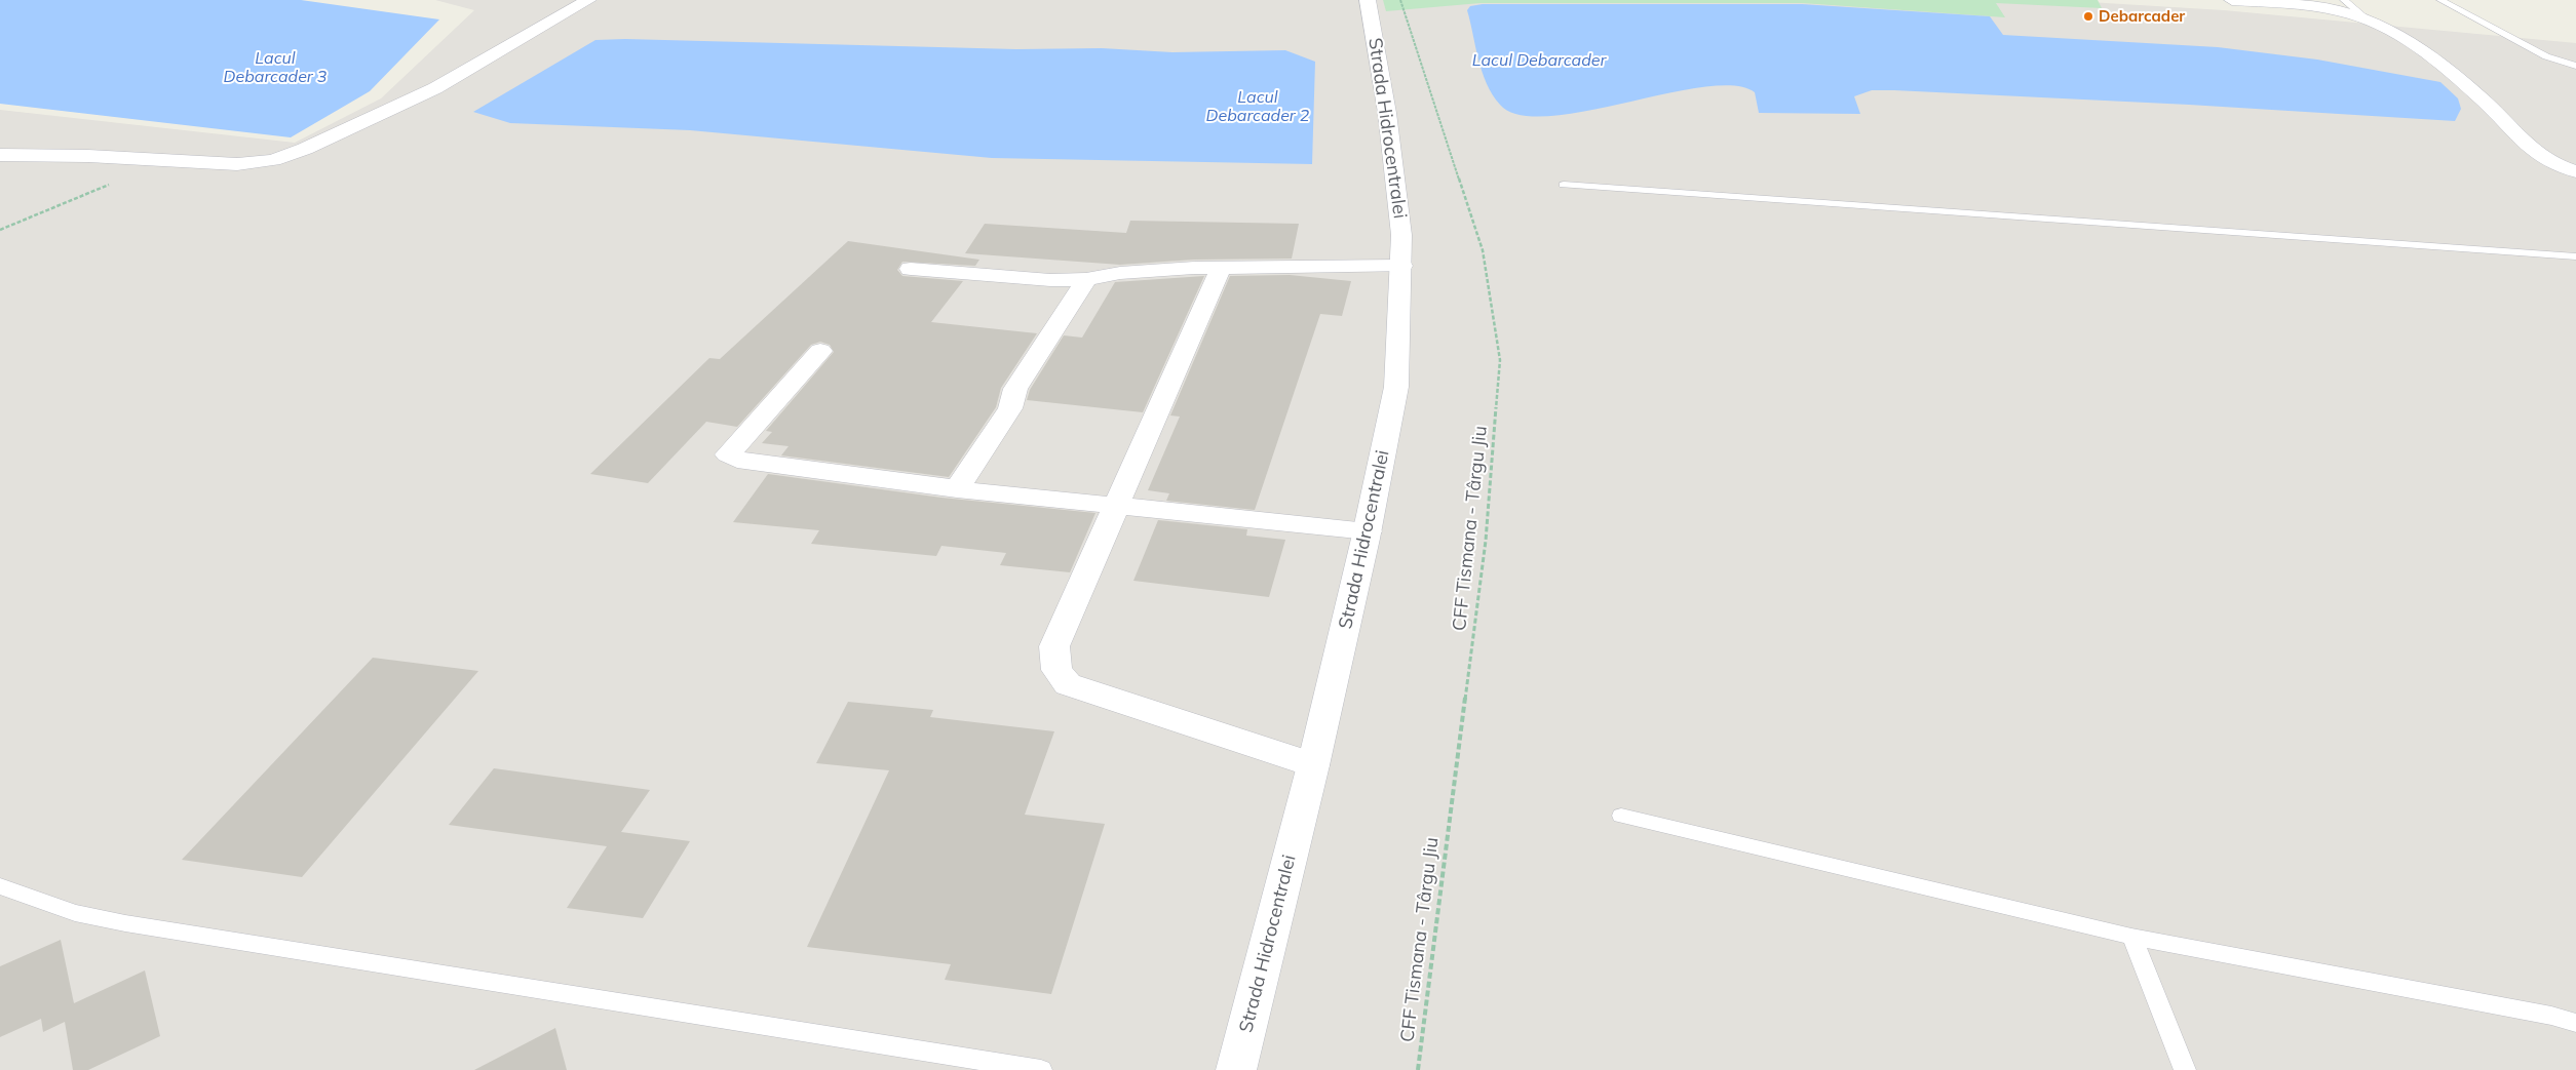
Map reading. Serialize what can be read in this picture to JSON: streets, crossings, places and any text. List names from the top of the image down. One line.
{"streets":{"street":["Strada Hidrocentralei"],"path":["CFF Tismana - Târgu Jiu"]},"water":["Lacul Debarcader 3","Lacul Debarcader","Lacul Debarcader 2"],"places":["Debarcader"]}
